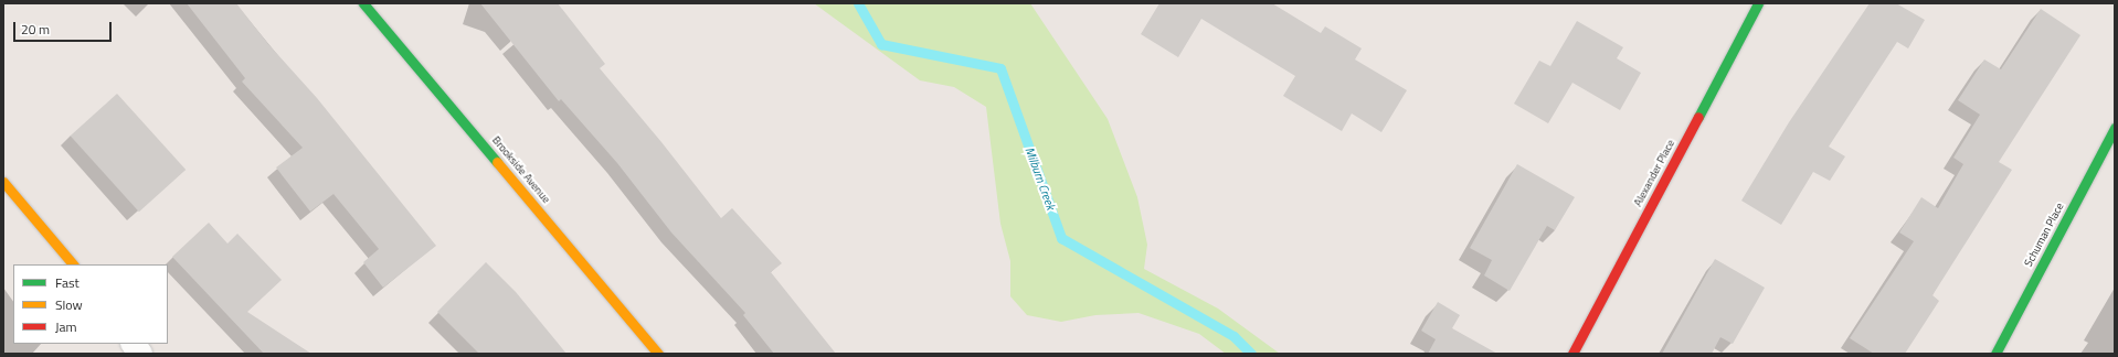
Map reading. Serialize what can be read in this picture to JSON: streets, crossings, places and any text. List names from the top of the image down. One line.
{"streets":{"street":["Brookside Avenue","Alexander Place","Schuman Place"]},"water":["Milburn Creek"],"legend":["Fast","Slow","Jam"],"scale_bar":"20 m"}
